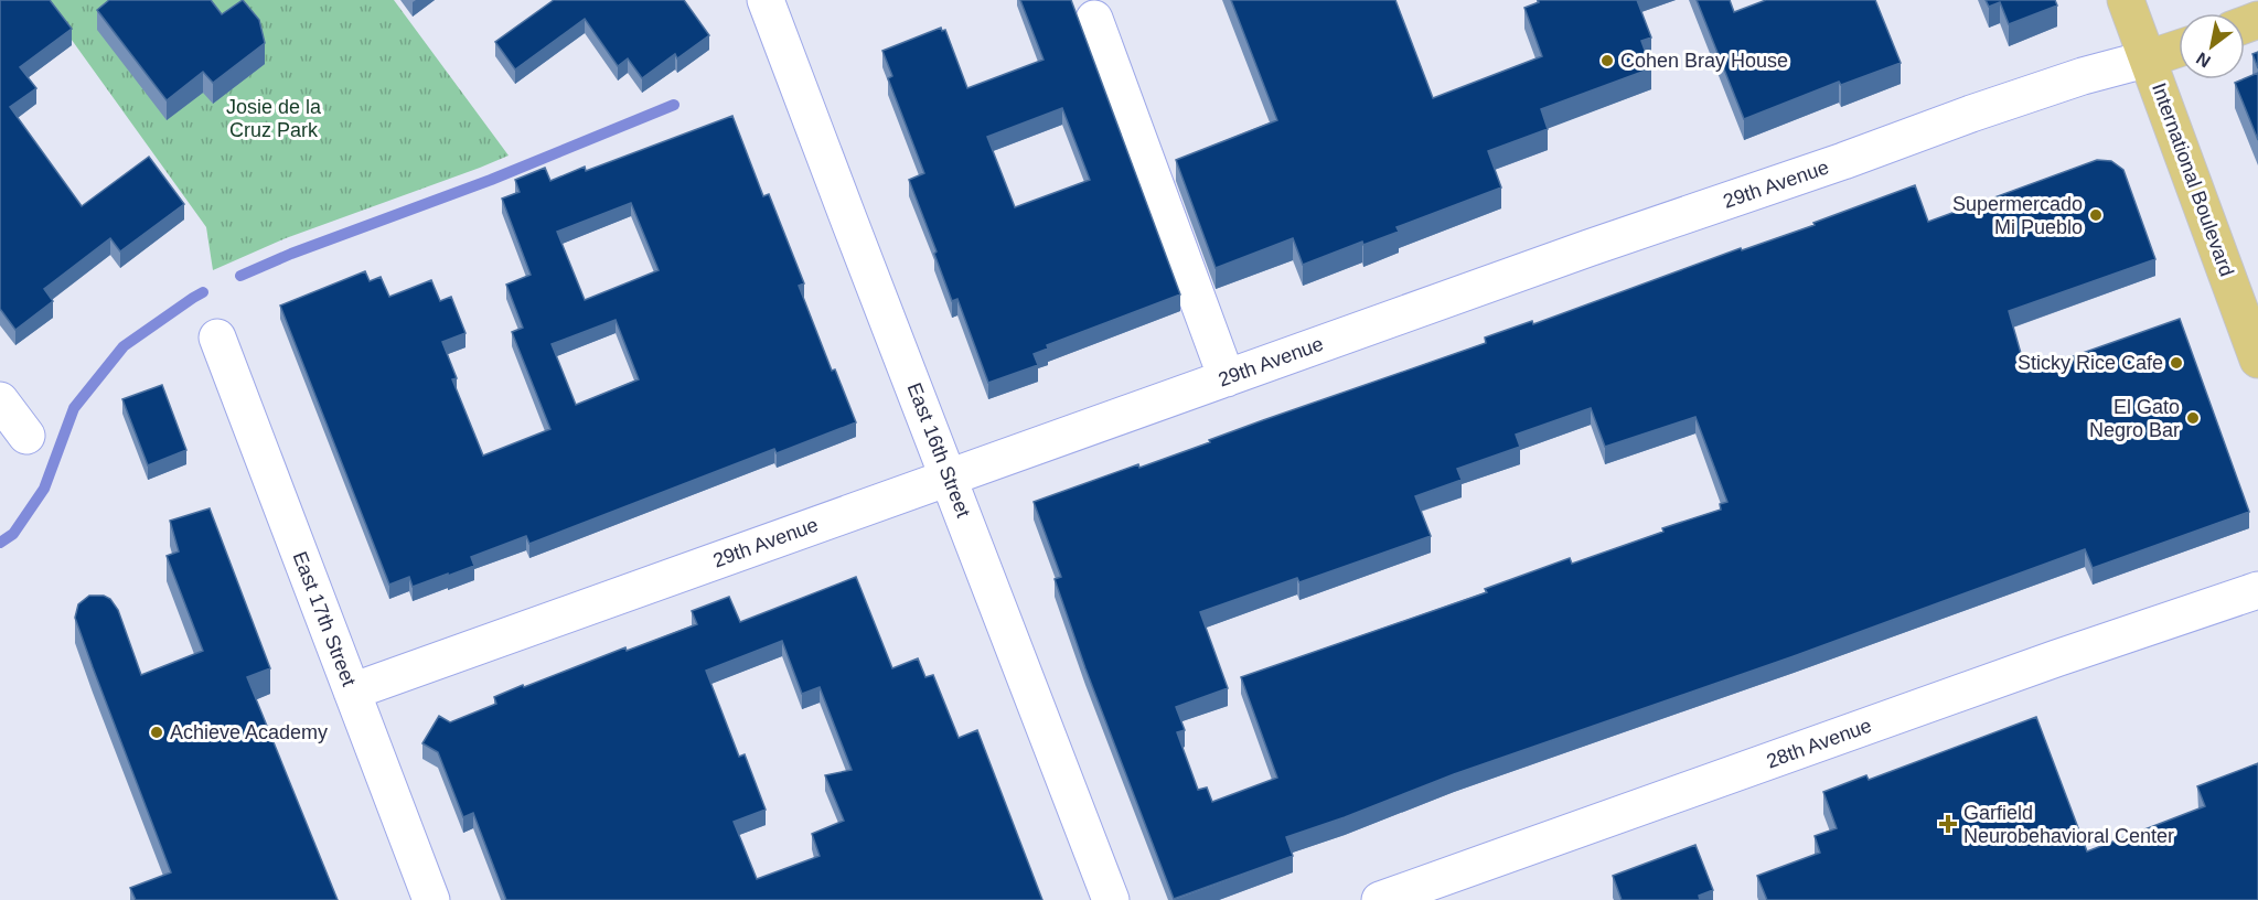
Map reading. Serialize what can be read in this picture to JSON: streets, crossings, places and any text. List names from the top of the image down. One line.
{"streets":{"main road":["International Boulevard","29th Avenue"],"street":["East 16th Street","East 17th Street","28th Avenue"]},"crossings":[["International Boulevard","29th Avenue"],["29th Avenue","East 16th Street"],["29th Avenue","East 17th Street"]],"parks":["Josie de la Cruz Park"],"places":{"other":["Cohen Bray House","Supermercado Mi Pueblo","Sticky Rice Cafe","El Gato Negro Bar","Achieve Academy"],"health":["Garfield Neurobehavioral Center"]},"north":"bottom left"}
